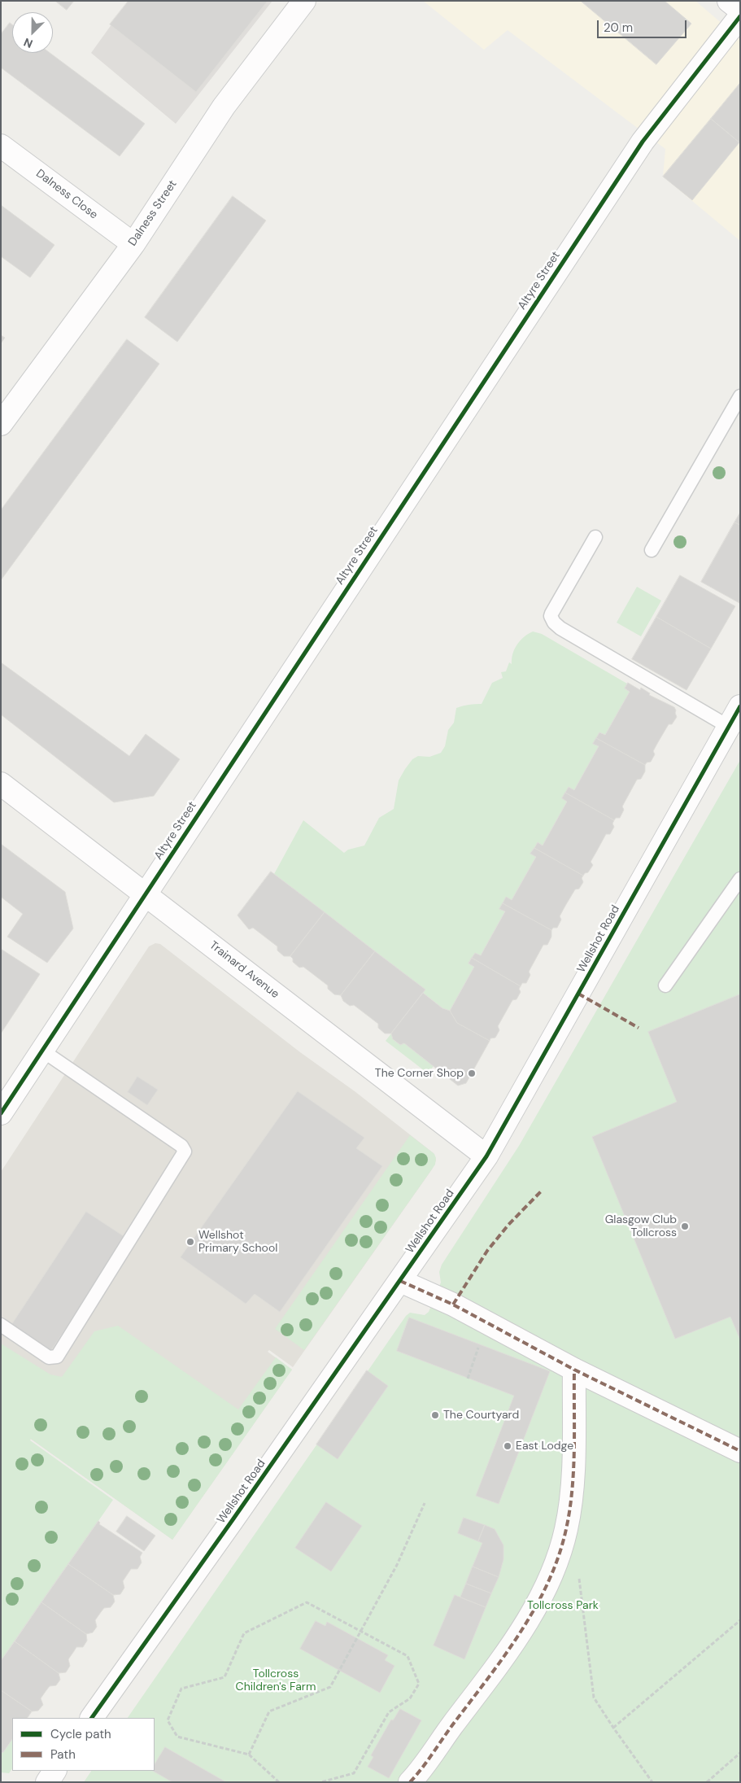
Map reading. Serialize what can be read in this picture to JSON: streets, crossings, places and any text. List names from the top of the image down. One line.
{"streets":{"street":["Dalness Close","Dalness Street","Altyre Street","Wellshot Road","Trainard Avenue"]},"crossings":[["Dalness Close","Dalness Street"],["Altyre Street","Trainard Avenue"],["Wellshot Road","Trainard Avenue"]],"parks":["Tollcross Park","Tollcross Children's Farm"],"places":["The Corner Shop","Glasgow Club Tollcross","Wellshot Primary School","The Courtyard","East Lodge"],"legend":["Cycle path","Path"],"scale_bar":"20 m","north":"bottom left"}
